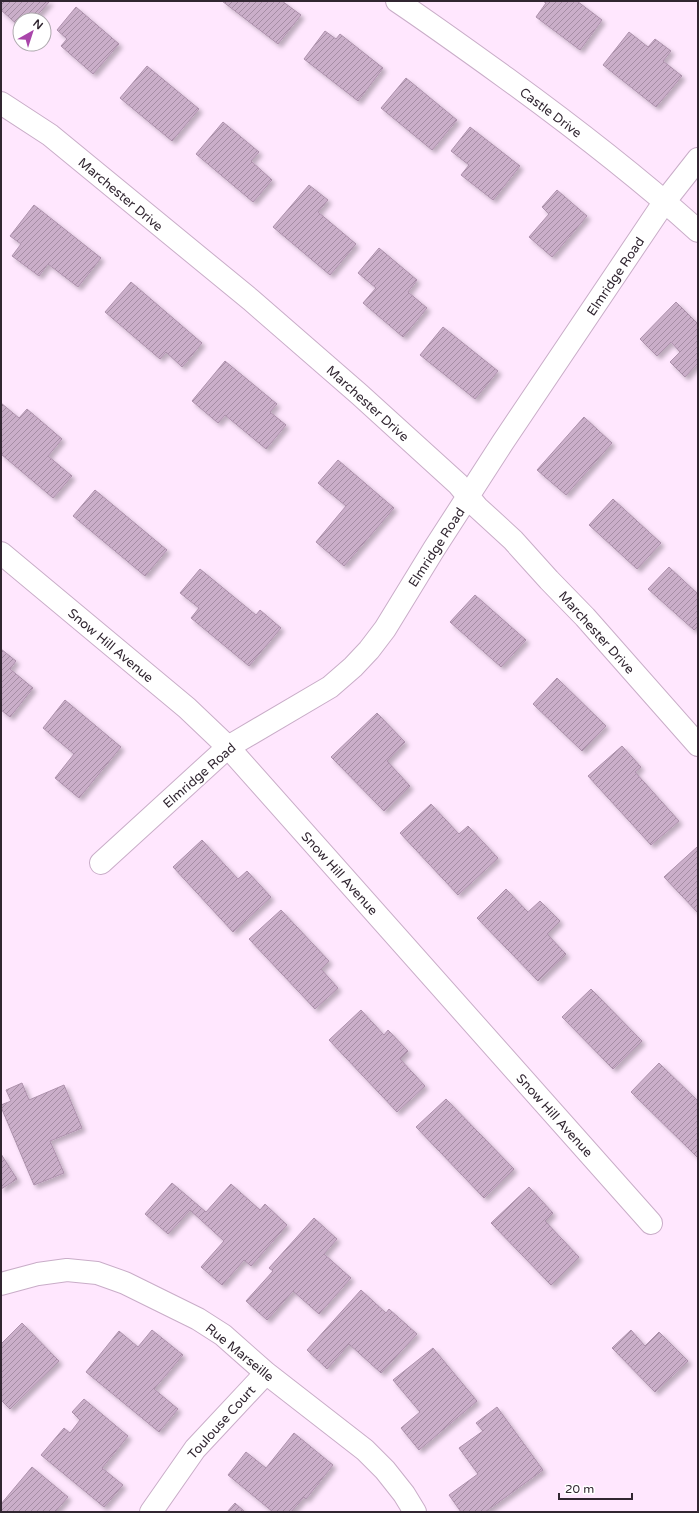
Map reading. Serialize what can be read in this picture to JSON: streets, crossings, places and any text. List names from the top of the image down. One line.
{"streets":{"street":["Castle Drive","Marchester Drive","Elmridge Road","Snow Hill Avenue","Rue Marseille","Toulouse Court"]},"crossings":[["Castle Drive","Elmridge Road"],["Marchester Drive","Elmridge Road"],["Elmridge Road","Snow Hill Avenue"],["Rue Marseille","Toulouse Court"]],"scale_bar":"20 m","north":"top right"}
